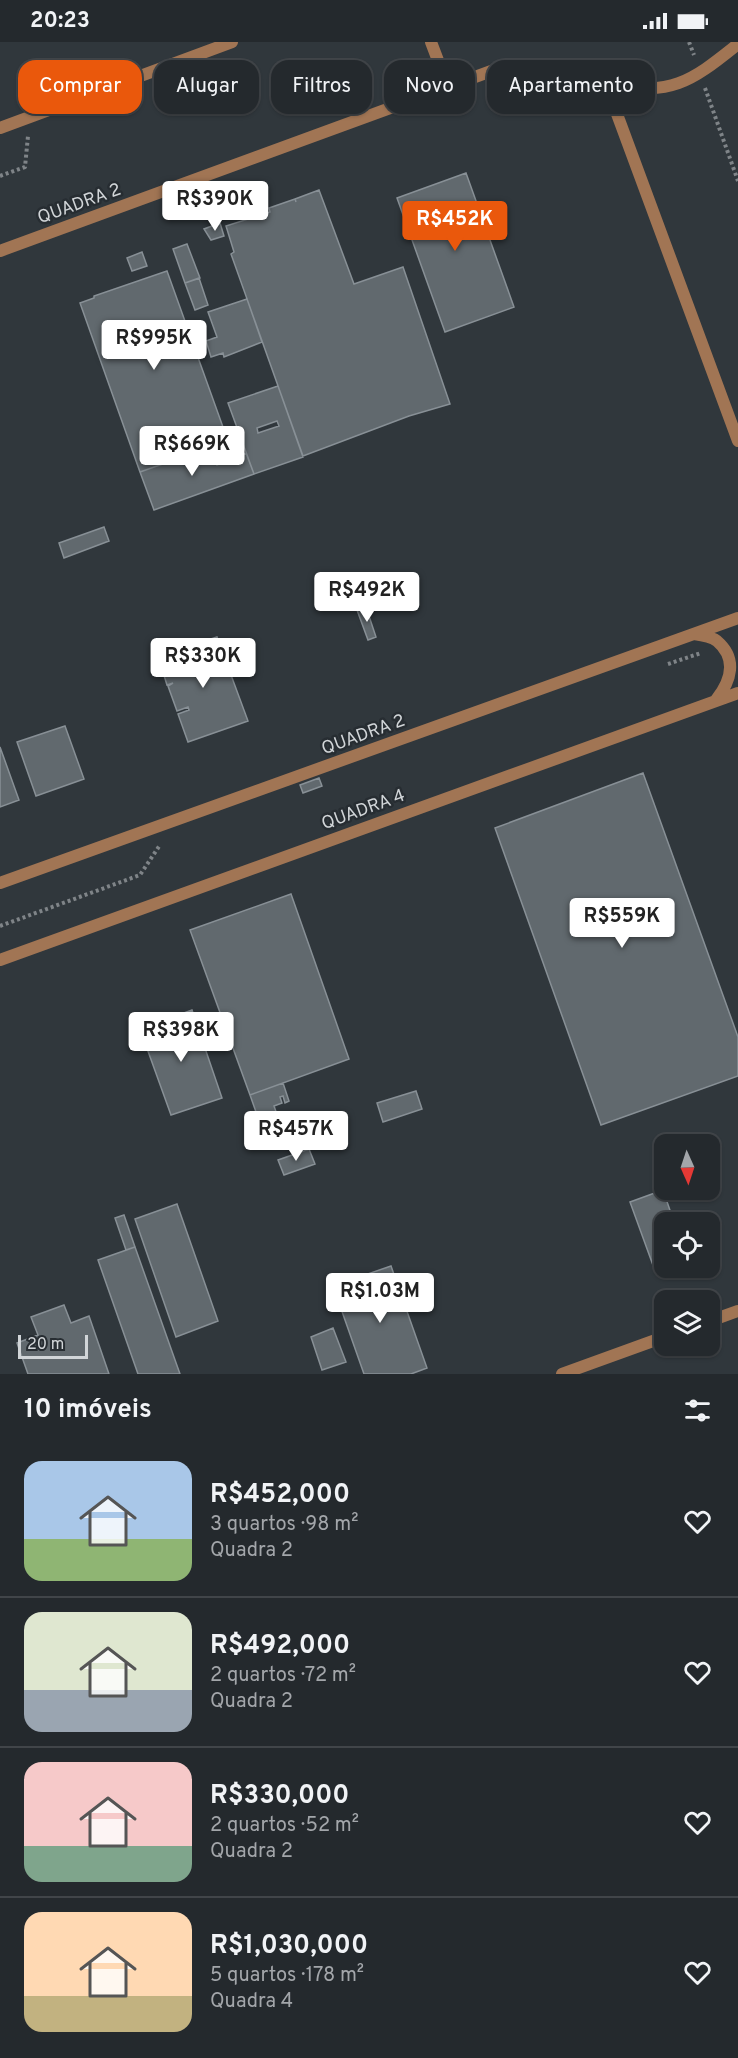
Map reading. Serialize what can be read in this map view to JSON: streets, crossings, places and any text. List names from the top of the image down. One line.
{"streets":{"street":["QUADRA 2","QUADRA 4"]},"scale_bar":"20 m","north":"bottom","page":{"status":"20:23","chip":["Comprar","Alugar","Filtros","Novo","Apartamento"],"price":["R$390K","R$452K","R$995K","R$669K","R$492K","R$330K","R$559K","R$398K","R$457K","R$1.03M"],"scale":"20 m","heading":"10 imóveis","list":[{"name":"R$452,000","note":"3 quartos · 98 m² · Quadra 2"},{"name":"R$492,000","note":"2 quartos · 72 m² · Quadra 2"},{"name":"R$330,000","note":"2 quartos · 52 m² · Quadra 2"},{"name":"R$1,030,000","note":"5 quartos · 178 m² · Quadra 4"}]}}
